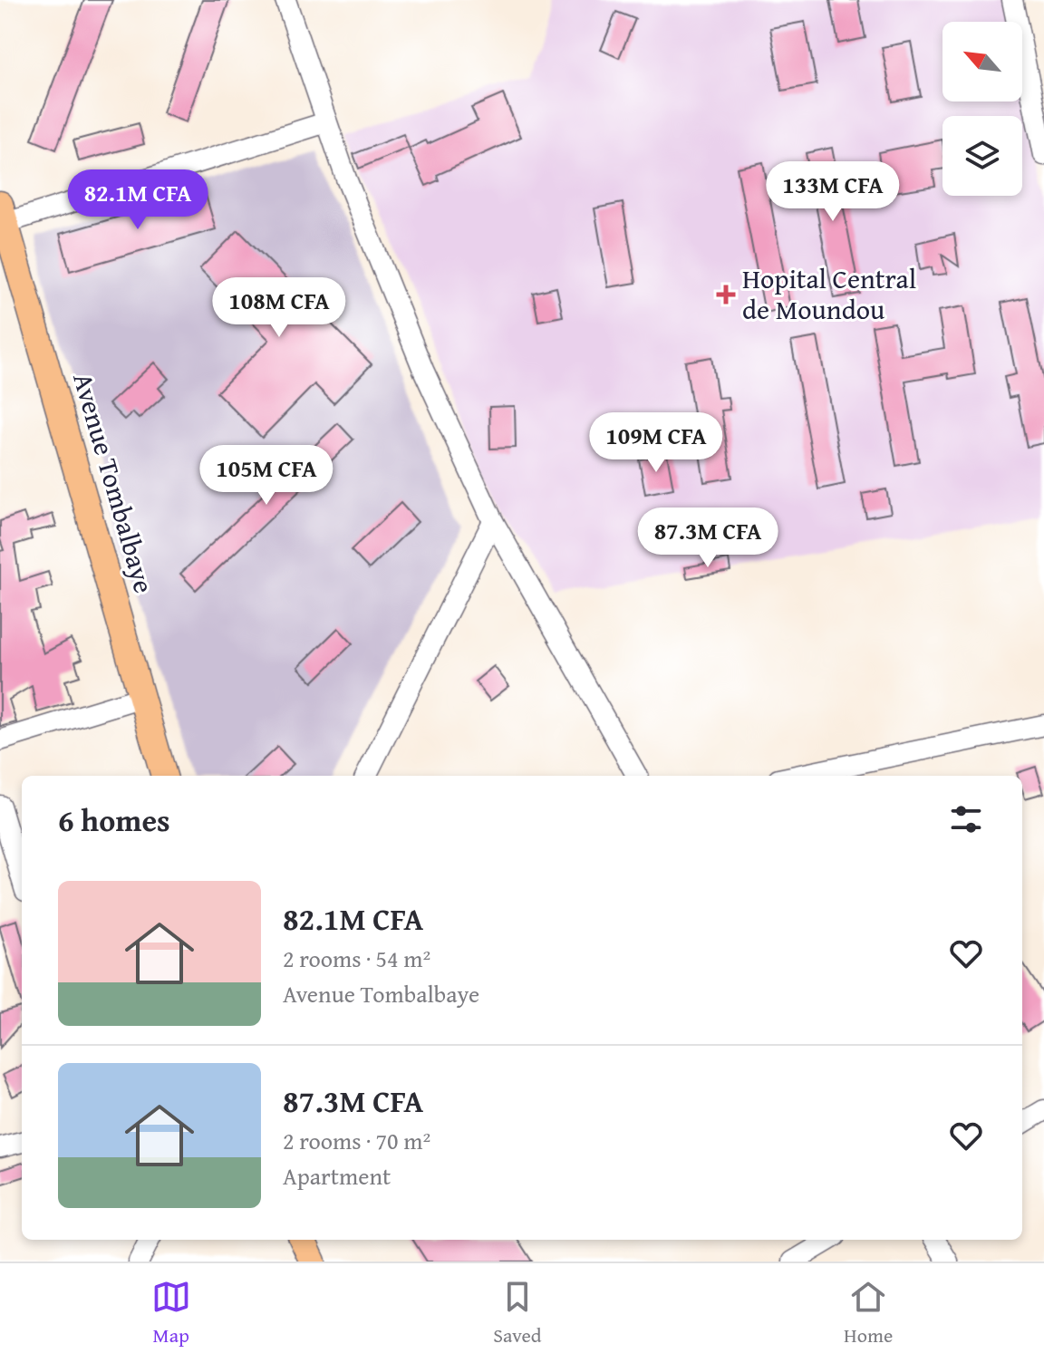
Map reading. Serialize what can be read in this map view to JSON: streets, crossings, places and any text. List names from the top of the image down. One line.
{"streets":{"main road":["Avenue Tombalbaye"]},"places":{"health":["Hopital Central de Moundou"]},"north":"top left","page":{"price":["133M CFA","82.1M CFA","108M CFA","109M CFA","105M CFA","87.3M CFA"],"heading":"6 homes","list":[{"name":"82.1M CFA","note":"2 rooms · 54 m² · Avenue Tombalbaye"},{"name":"87.3M CFA","note":"2 rooms · 70 m² · Apartment"}],"tabs":["Map","Saved","Home"]}}
